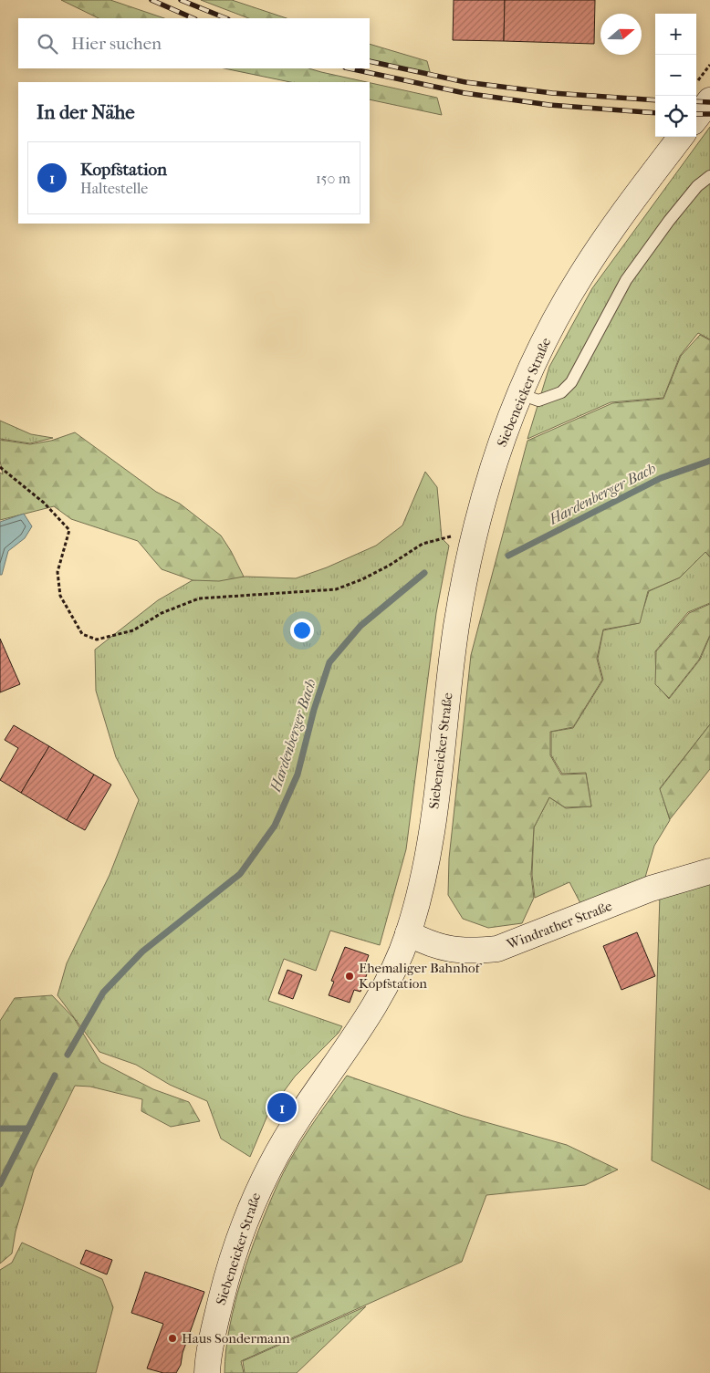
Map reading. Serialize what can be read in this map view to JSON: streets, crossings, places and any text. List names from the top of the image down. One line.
{"streets":{"main road":["Siebeneicker Straße","Windrather Straße"]},"crossings":[["Siebeneicker Straße","Windrather Straße"]],"water":["Hardenberger Bach"],"places":["Ehemaliger Bahnhof Kopfstation","Haus Sondermann"],"north":"right","page":{"map_buttons":["+","−"],"search":"Hier suchen","heading":"In der Nähe","list":[{"mark":"1","name":"Kopfstation","note":"Haltestelle","value":"150 m"}],"pins":"1"}}
